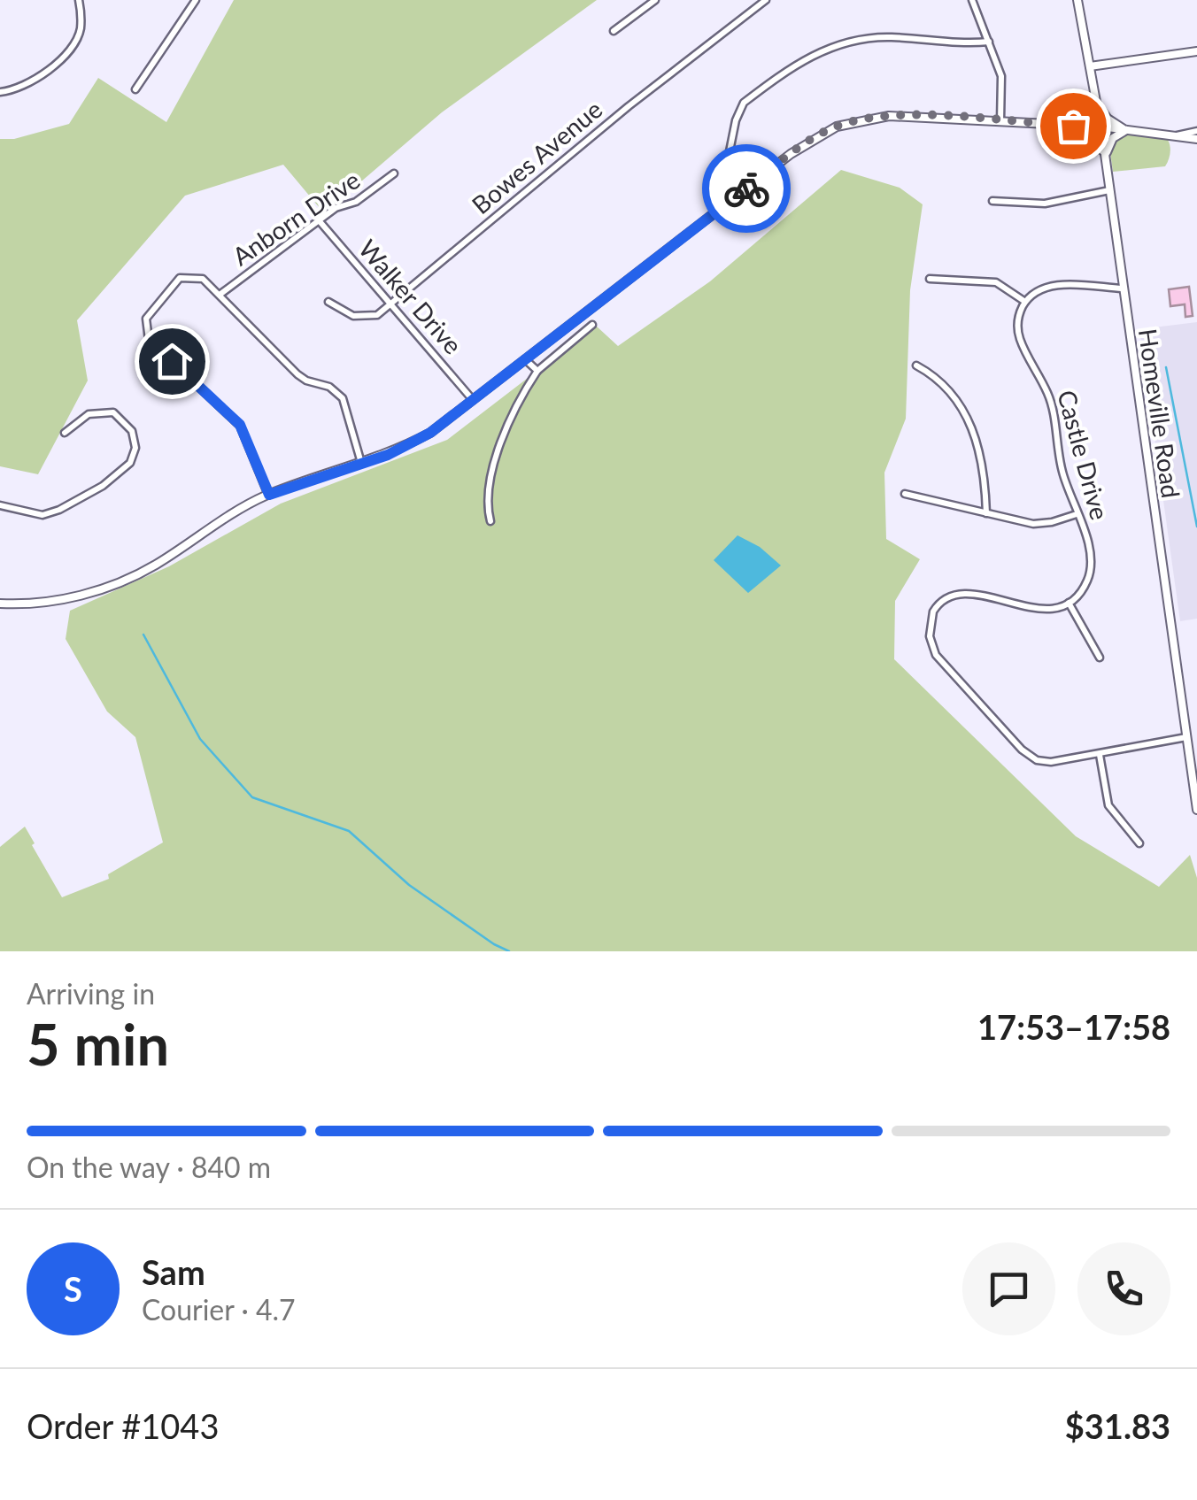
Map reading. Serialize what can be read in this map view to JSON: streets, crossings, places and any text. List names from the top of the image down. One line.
{"streets":{"street":["Bowes Avenue","Anborn Drive","Walker Drive","Homeville Road","Castle Drive"]},"crossings":[["Bowes Avenue","Walker Drive"],["Anborn Drive","Walker Drive"]],"page":{"heading":["5 min","Arriving in","17:53–17:58"],"panel":["Sam","Courier · 4.7","Order #1043","$31.83"],"bar":"On the way · 840 m","round":"S"}}
